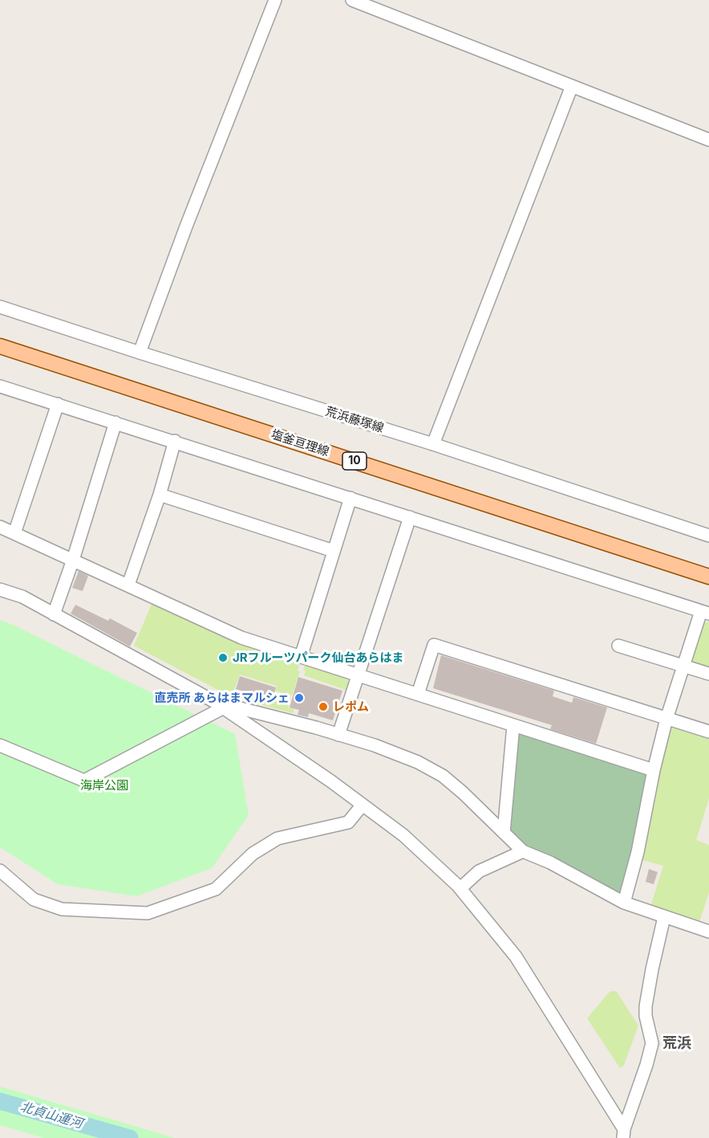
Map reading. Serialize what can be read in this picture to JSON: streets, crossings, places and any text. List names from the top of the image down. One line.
{"streets":{"main road":["塩釜亘理線","10"],"street":["荒浜藤塚線"]},"districts":["荒浜"],"water":["北貞山運河"],"parks":["海岸公園"],"places":["JRフルーツパーク仙台あらはま","直売所 あらはまマルシェ","レポム"]}
